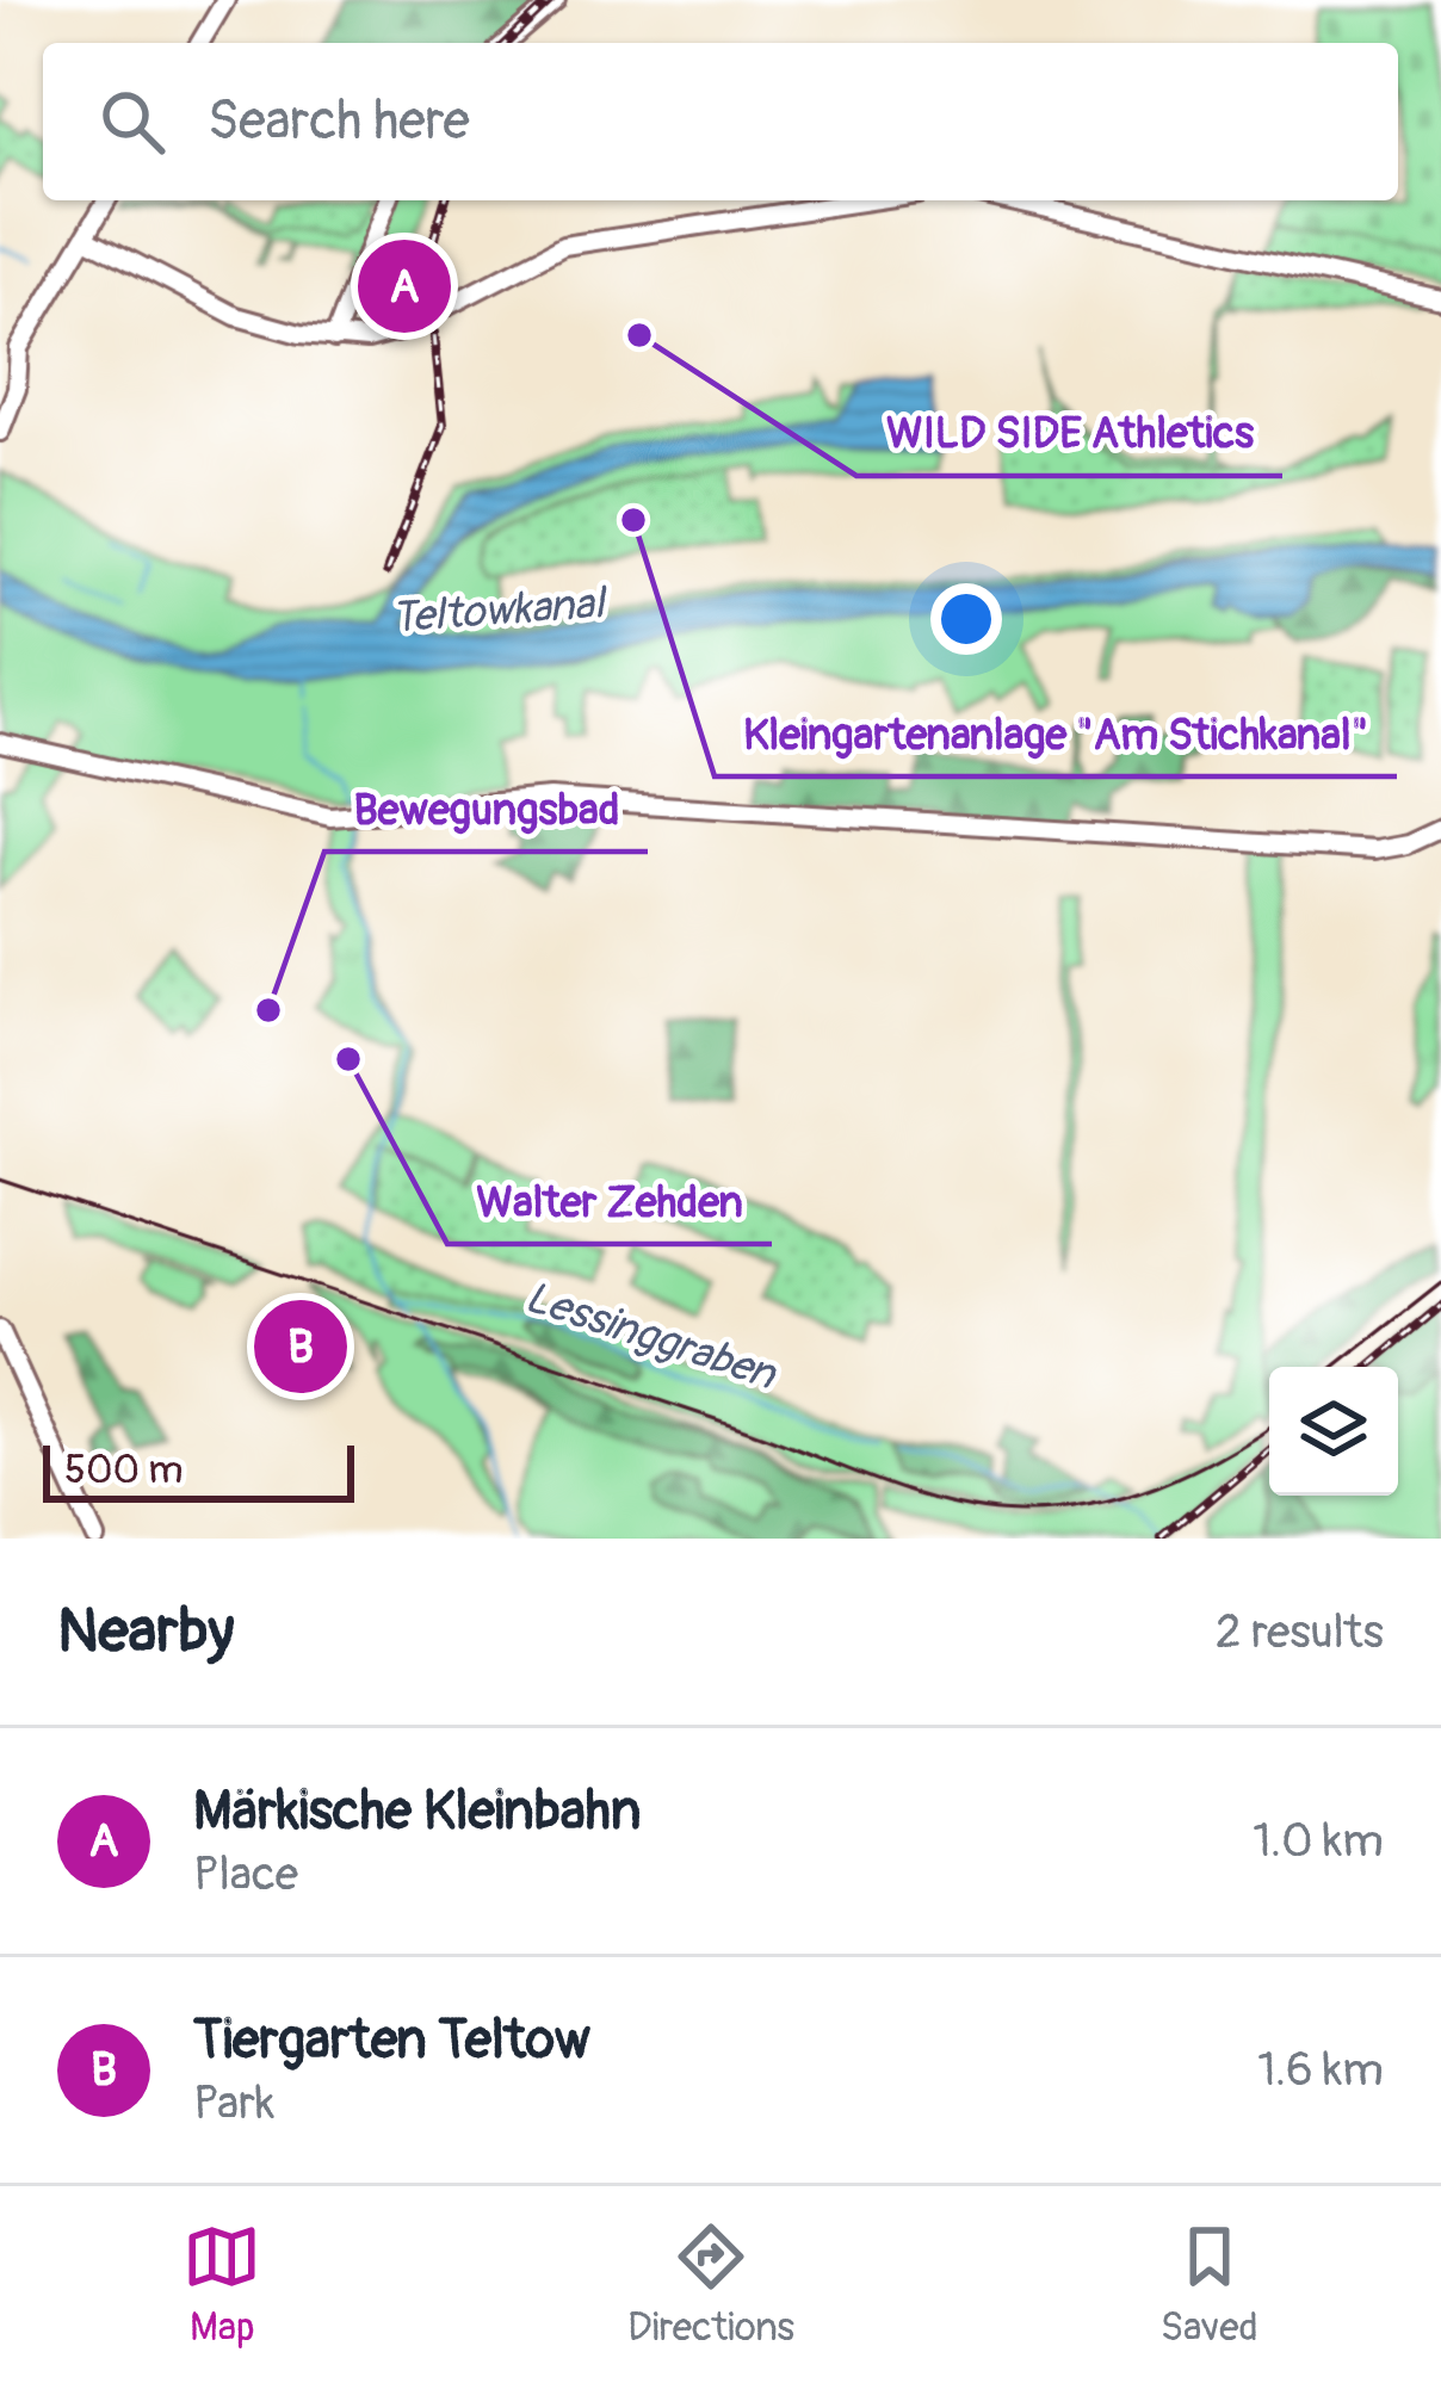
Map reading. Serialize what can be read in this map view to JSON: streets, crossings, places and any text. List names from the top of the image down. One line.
{"water":["Teltowkanal","Lessinggraben"],"places":["WILD SIDE Athletics","Kleingartenanlage \"Am Stichkanal\"","Bewegungsbad","Walter Zehden"],"scale_bar":"500 m","page":{"search":"Search here","pins":["A","B"],"scale":"500 m","heading":["Nearby","2 results"],"list":[{"mark":"A","name":"Märkische Kleinbahn","note":"Place","value":"1.0 km"},{"mark":"B","name":"Tiergarten Teltow","note":"Park","value":"1.6 km"}],"nav":["Map","Directions","Saved"]}}
